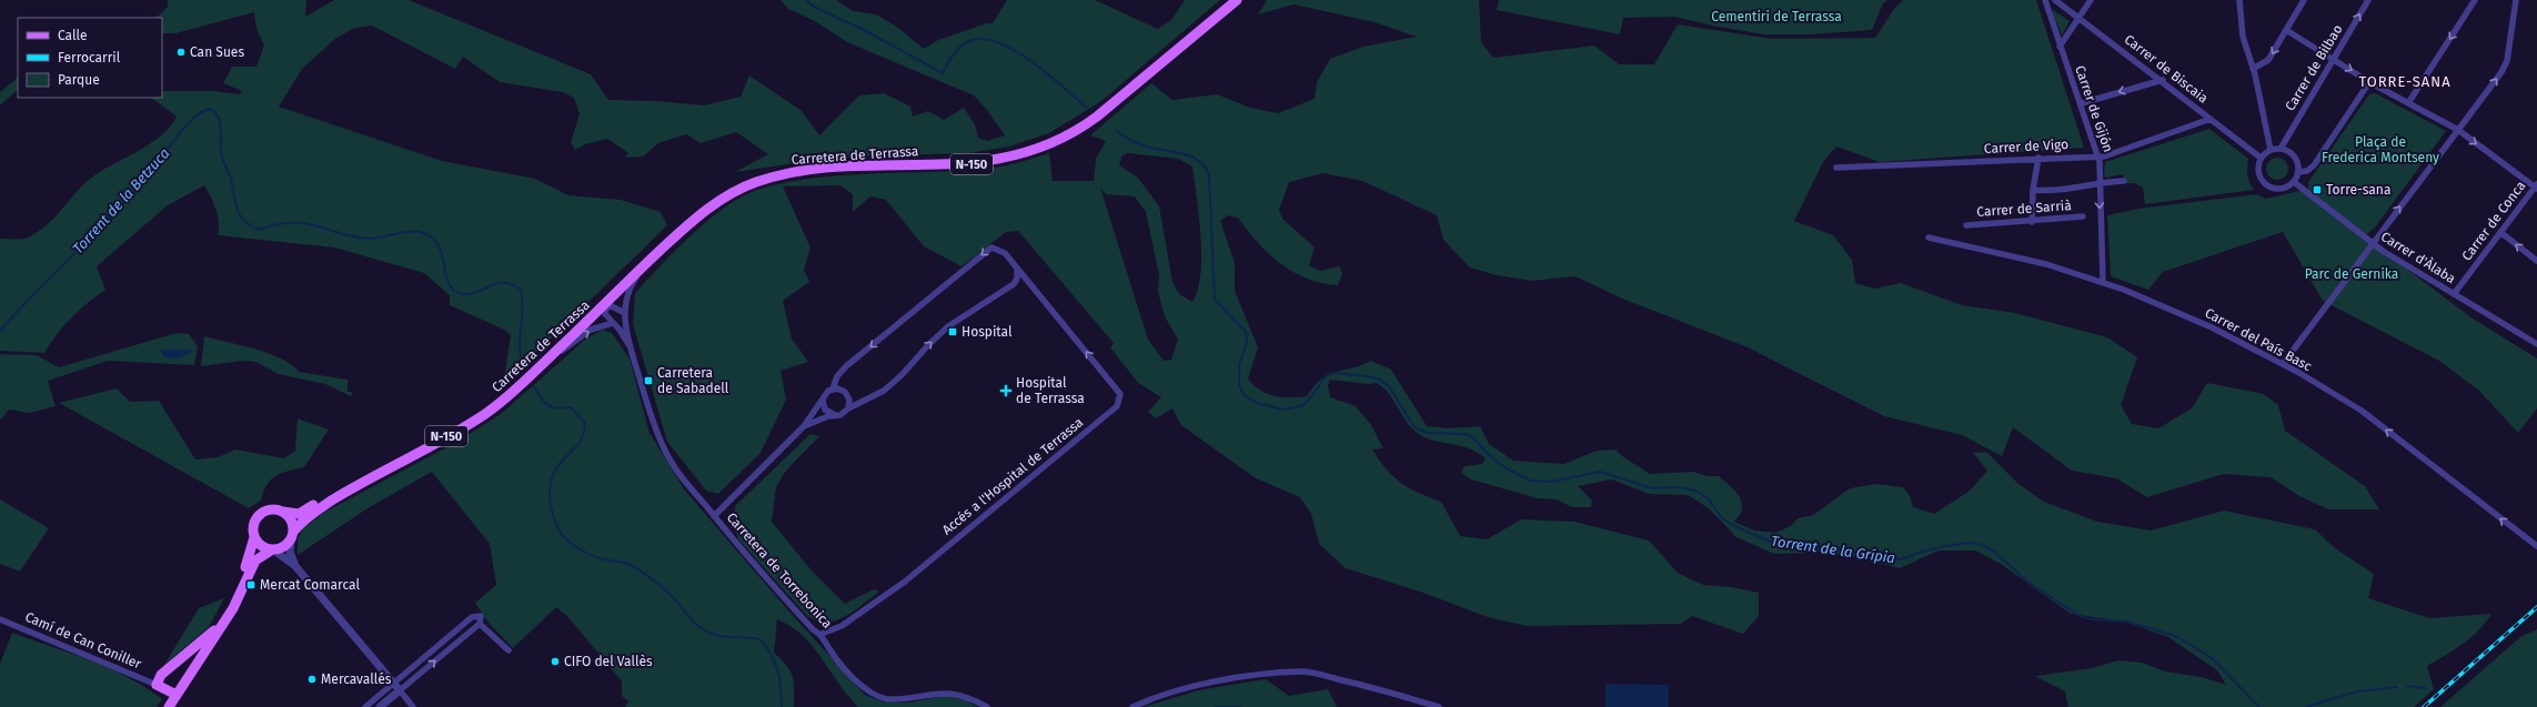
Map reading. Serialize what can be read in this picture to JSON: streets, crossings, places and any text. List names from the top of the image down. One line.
{"streets":{"main road":["Carretera de Terrassa","N-150"],"street":["Carrer de Bilbao","Carrer de Biscaia","Carrer de Gijón","Carrer de Vigo","Carrer de Sarrià","Carrer de Conca","Carrer d'Àlaba","Carrer del País Basc","Accés a l'Hospital de Terrassa","Carretera de Torrebonica","Camí de Can Coniller"]},"crossings":[["Carrer de Bilbao","Carrer de Biscaia"],["Carrer de Bilbao","Carrer d'Àlaba"],["Carrer de Biscaia","Carrer de Vigo"],["Carrer de Biscaia","Carrer d'Àlaba"],["Carrer de Gijón","Carrer de Vigo"],["Carrer de Gijón","Carrer del País Basc"],["Carretera de Terrassa","N-150"],["Carretera de Terrassa","Carretera de Torrebonica"],["Carrer de Conca","Carrer d'Àlaba"],["Accés a l'Hospital de Terrassa","Carretera de Torrebonica"]],"one_way":["Carrer de Bilbao","Carrer del País Basc"],"districts":["TORRE-SANA"],"water":["Torrent de la Betzuca","Torrent de la Grípia"],"parks":["Cementiri de Terrassa","Plaça de Frederica Montseny","Parc de Gernika"],"places":{"other":["Can Sues","CIFO del Vallès","Mercavallés"],"transit":["Torre-sana","Hospital","Carretera de Sabadell","Mercat Comarcal"],"health":["Hospital de Terrassa"]},"legend":["Calle","Ferrocarril","Parque"]}
